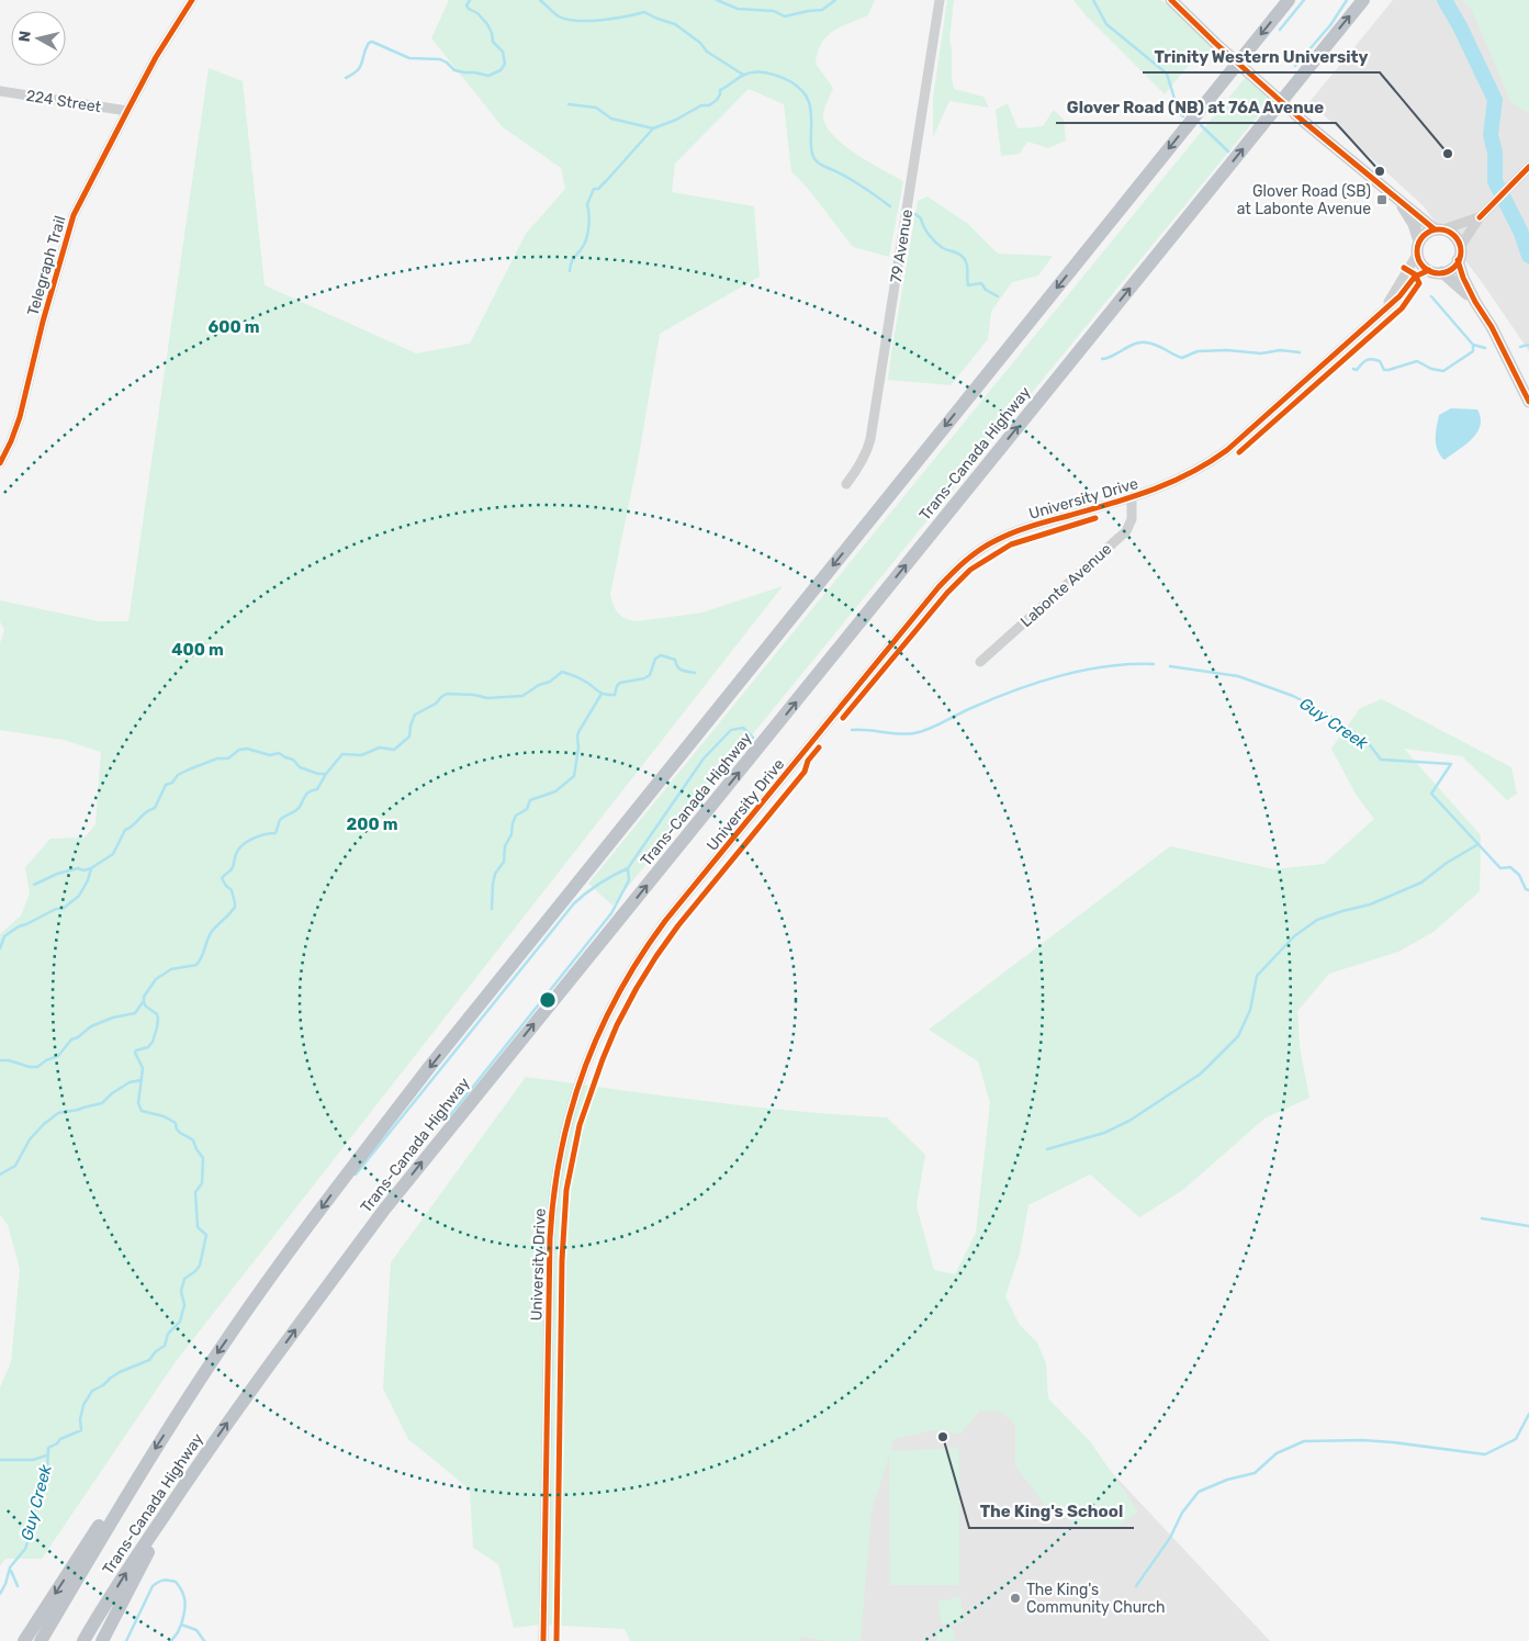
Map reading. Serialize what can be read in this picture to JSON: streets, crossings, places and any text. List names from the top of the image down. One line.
{"streets":{"highway":["Trans-Canada Highway"],"street":["224 Street","79 Avenue","Telegraph Trail","University Drive","Labonte Avenue"]},"crossings":[["224 Street","Telegraph Trail"],["University Drive","Labonte Avenue"]],"water":["Guy Creek"],"places":{"other":["Trinity Western University","Glover Road (NB) at 76A Avenue","The King's School","The King's Community Church"],"transit":["Glover Road (SB) at Labonte Avenue"]},"north":"left","rings":["600 m","400 m","200 m"]}
